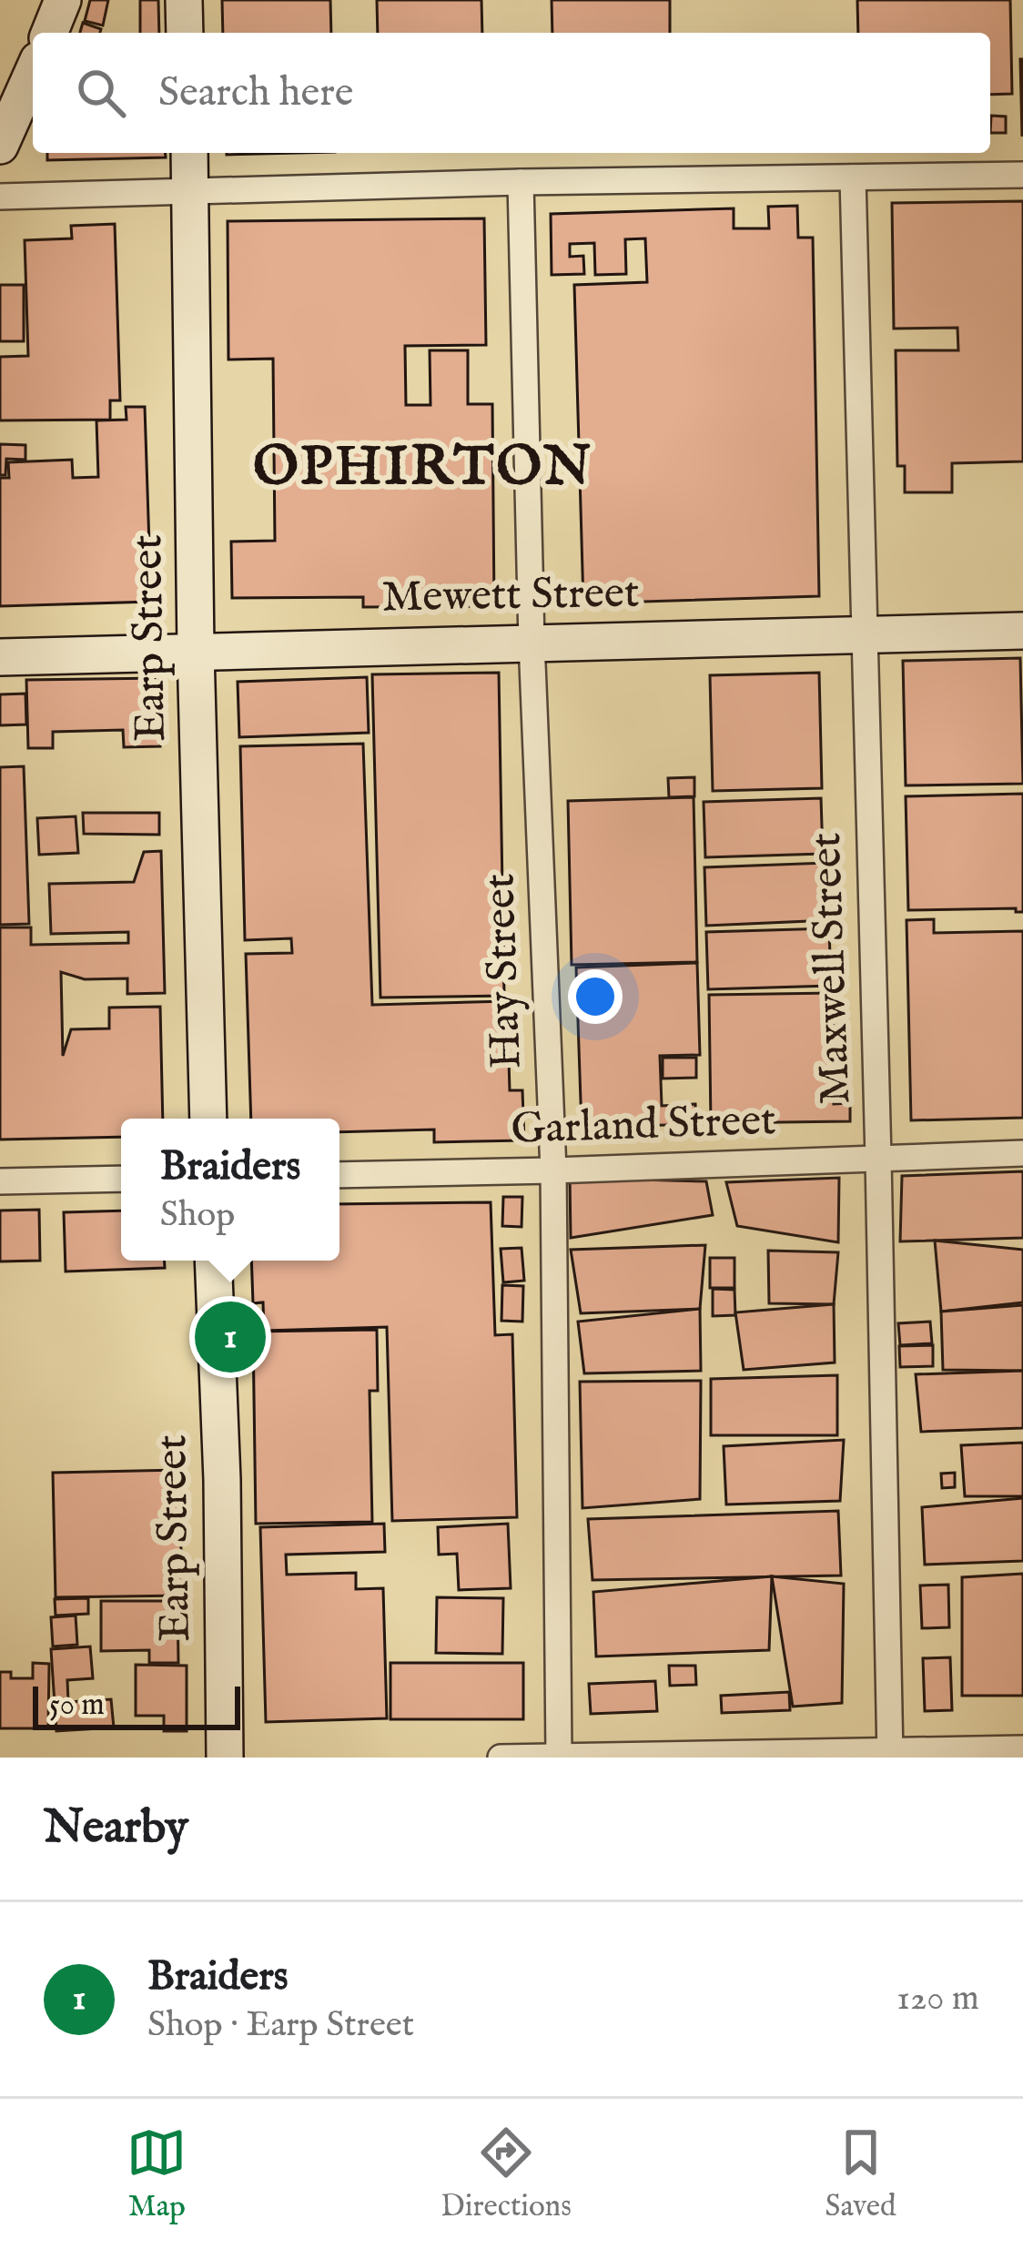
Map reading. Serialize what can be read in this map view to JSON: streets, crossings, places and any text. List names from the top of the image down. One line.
{"streets":{"street":["Mewett Street","Earp Street","Maxwell Street","Hay Street","Garland Street"]},"crossings":[["Mewett Street","Earp Street"],["Mewett Street","Maxwell Street"],["Mewett Street","Hay Street"],["Maxwell Street","Garland Street"],["Hay Street","Garland Street"]],"districts":["OPHIRTON"],"scale_bar":"50 m","page":{"search":"Search here","popup":["Braiders","Shop"],"pins":"1","scale":"50 m","heading":"Nearby","list":[{"mark":"1","name":"Braiders","note":"Shop · Earp Street","value":"120 m"}],"nav":["Map","Directions","Saved"]}}
